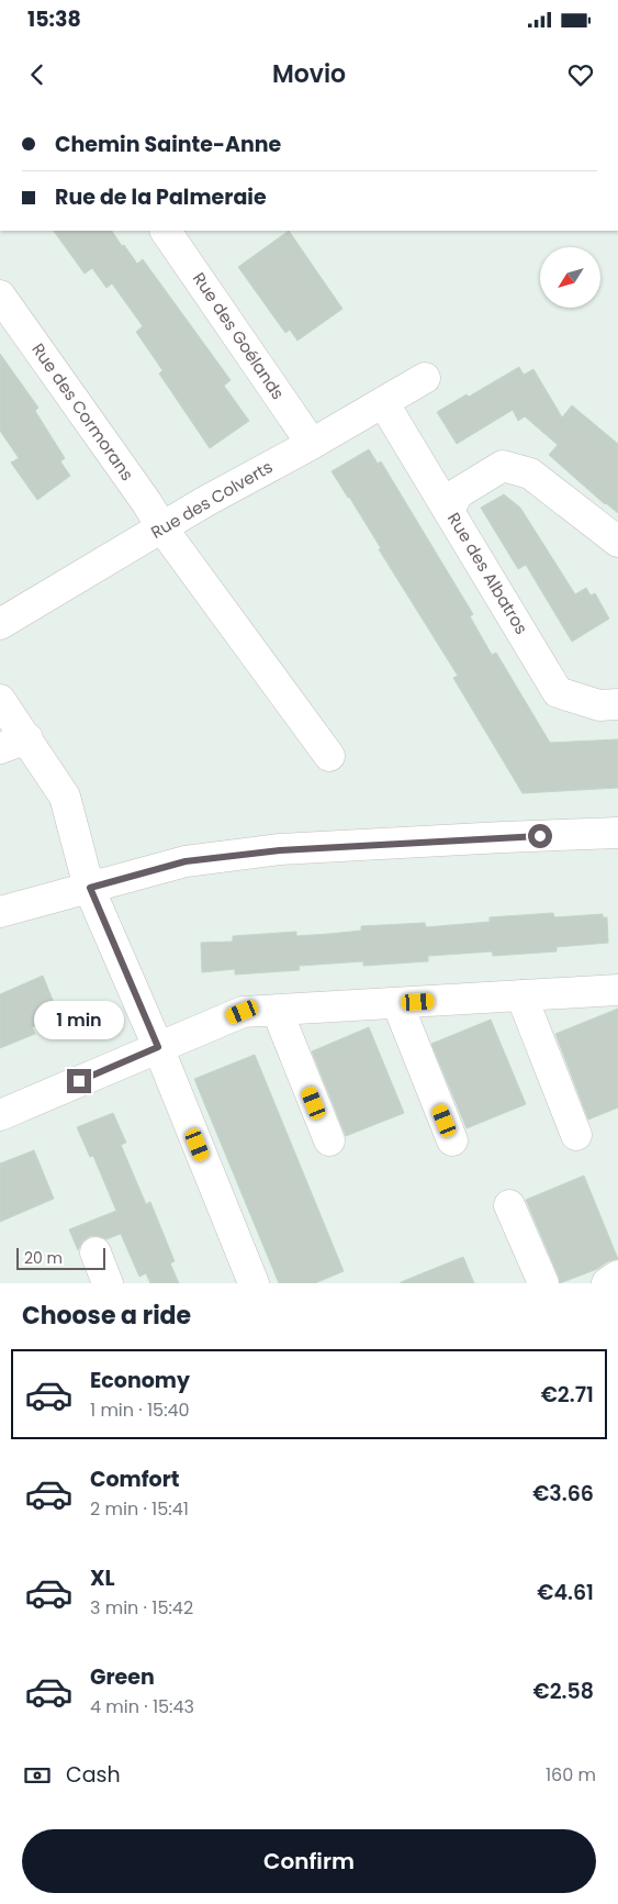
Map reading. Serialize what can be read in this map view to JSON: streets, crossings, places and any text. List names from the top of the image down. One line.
{"streets":{"street":["Rue des Goélands","Rue des Cormorans","Rue des Colverts","Rue des Albatros"]},"crossings":[["Rue des Goélands","Rue des Colverts"],["Rue des Cormorans","Rue des Colverts"],["Rue des Colverts","Rue des Albatros"]],"scale_bar":"20 m","north":"bottom left","page":{"status":"15:38","header":"Movio","banner":["Chemin Sainte-Anne","Rue de la Palmeraie"],"bubble":"1 min","scale":"20 m","heading":"Choose a ride","list":[{"name":"Economy","note":"1 min · 15:40","value":"€2.71"},{"name":"Comfort","note":"2 min · 15:41","value":"€3.66"},{"name":"XL","note":"3 min · 15:42","value":"€4.61"},{"name":"Green","note":"4 min · 15:43","value":"€2.58"}],"pay":["Cash","160 m"],"buttons":"Confirm"}}
